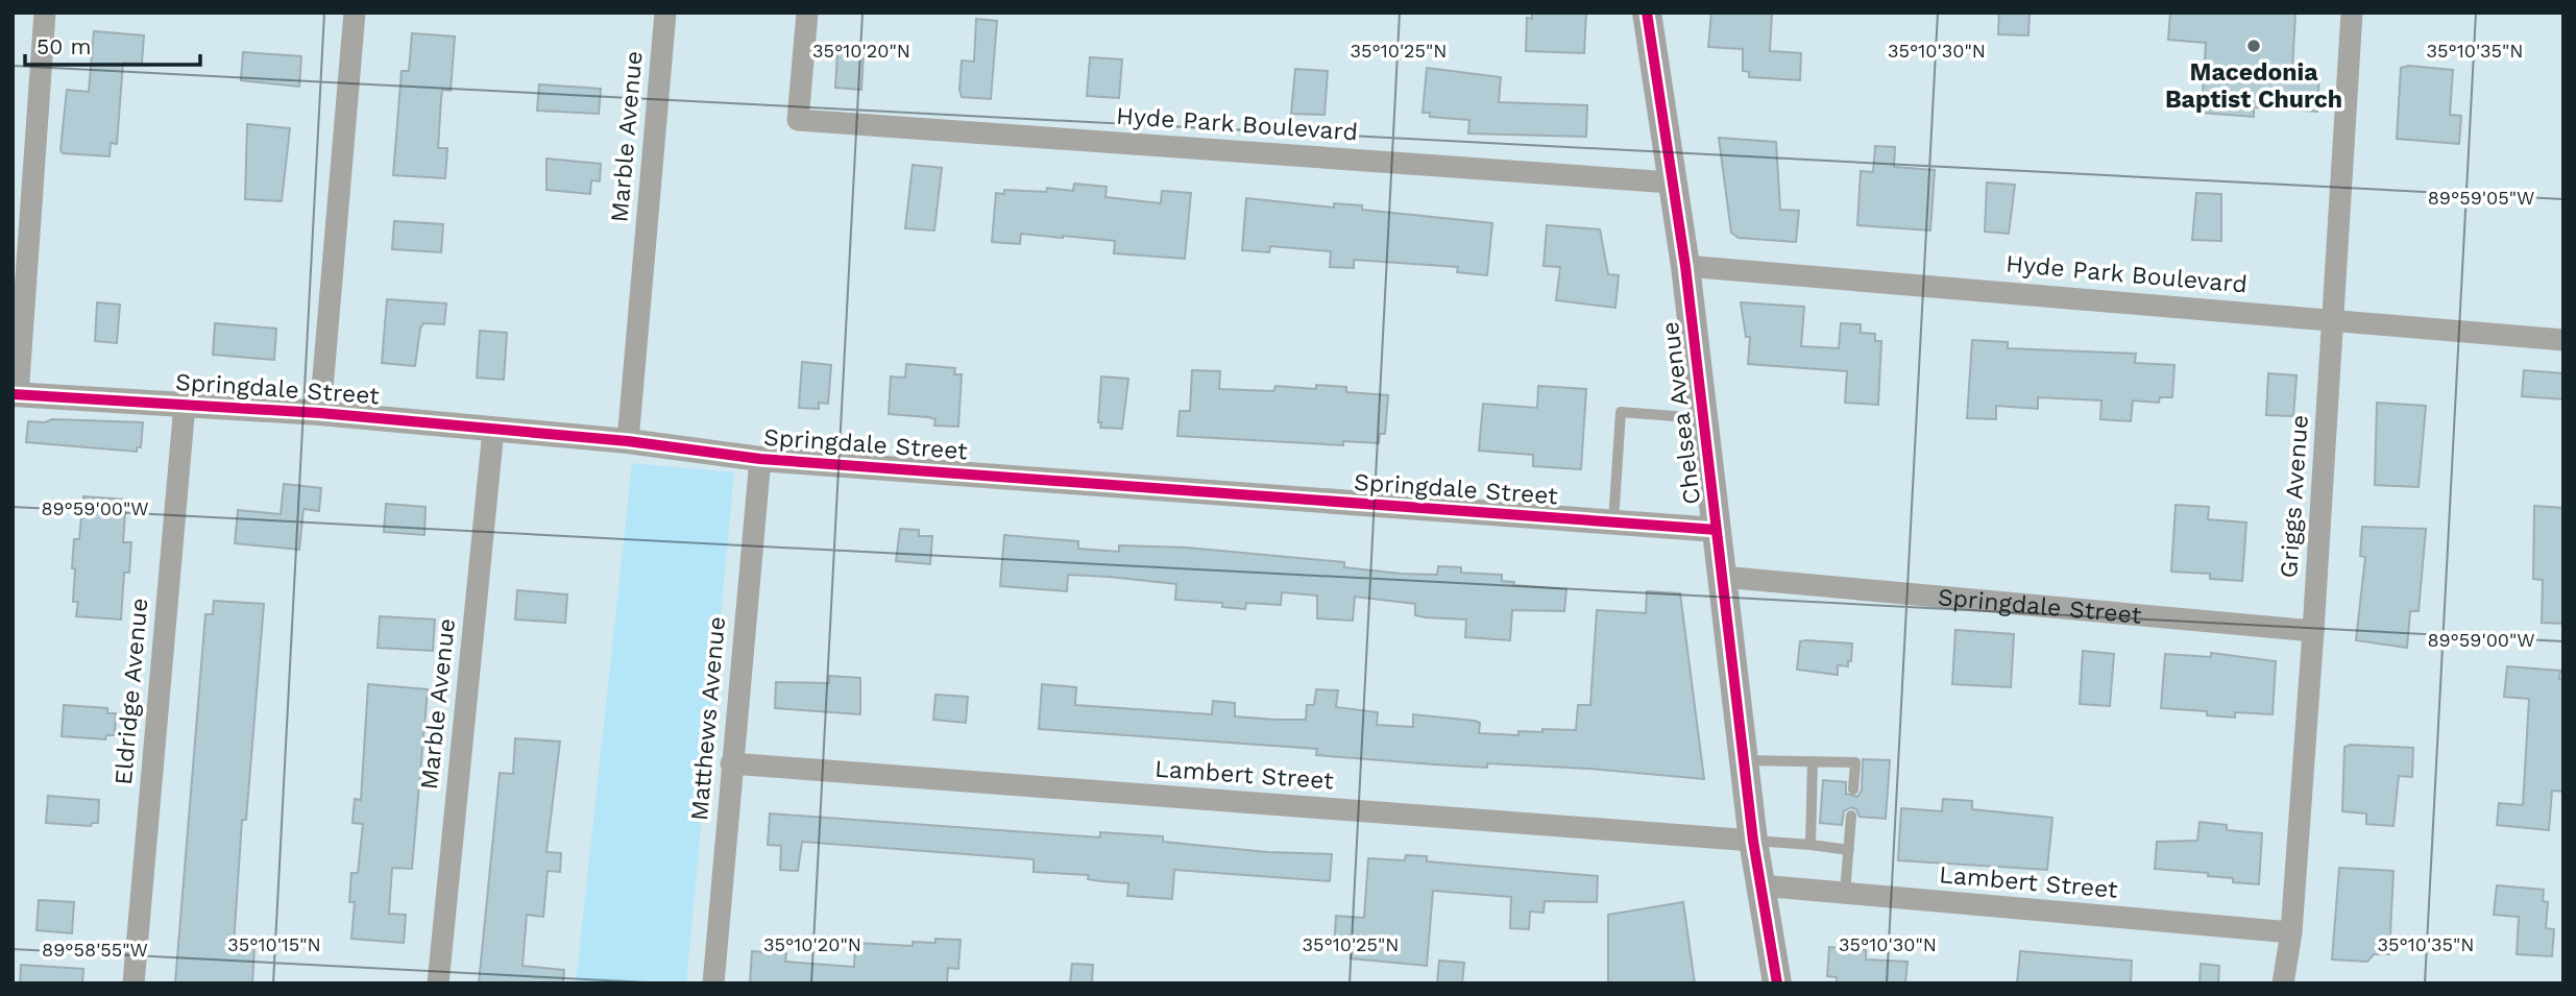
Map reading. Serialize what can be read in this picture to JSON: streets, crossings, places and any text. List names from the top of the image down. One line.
{"streets":{"main road":["Chelsea Avenue"],"street":["Hyde Park Boulevard","Marble Avenue","Springdale Street","Griggs Avenue","Eldridge Avenue","Matthews Avenue","Lambert Street"]},"crossings":[["Hyde Park Boulevard","Chelsea Avenue"],["Hyde Park Boulevard","Griggs Avenue"],["Marble Avenue","Springdale Street"],["Springdale Street","Chelsea Avenue"],["Springdale Street","Griggs Avenue"],["Springdale Street","Eldridge Avenue"],["Springdale Street","Matthews Avenue"],["Chelsea Avenue","Lambert Street"],["Griggs Avenue","Lambert Street"],["Matthews Avenue","Lambert Street"]],"places":["Macedonia Baptist Church"],"scale_bar":"50 m","coordinates":["35°10'20\"N","35°10'25\"N","35°10'30\"N","35°10'35\"N","89°59'05\"W","89°59'00\"W","35°10'15\"N","89°58'55\"W"]}
